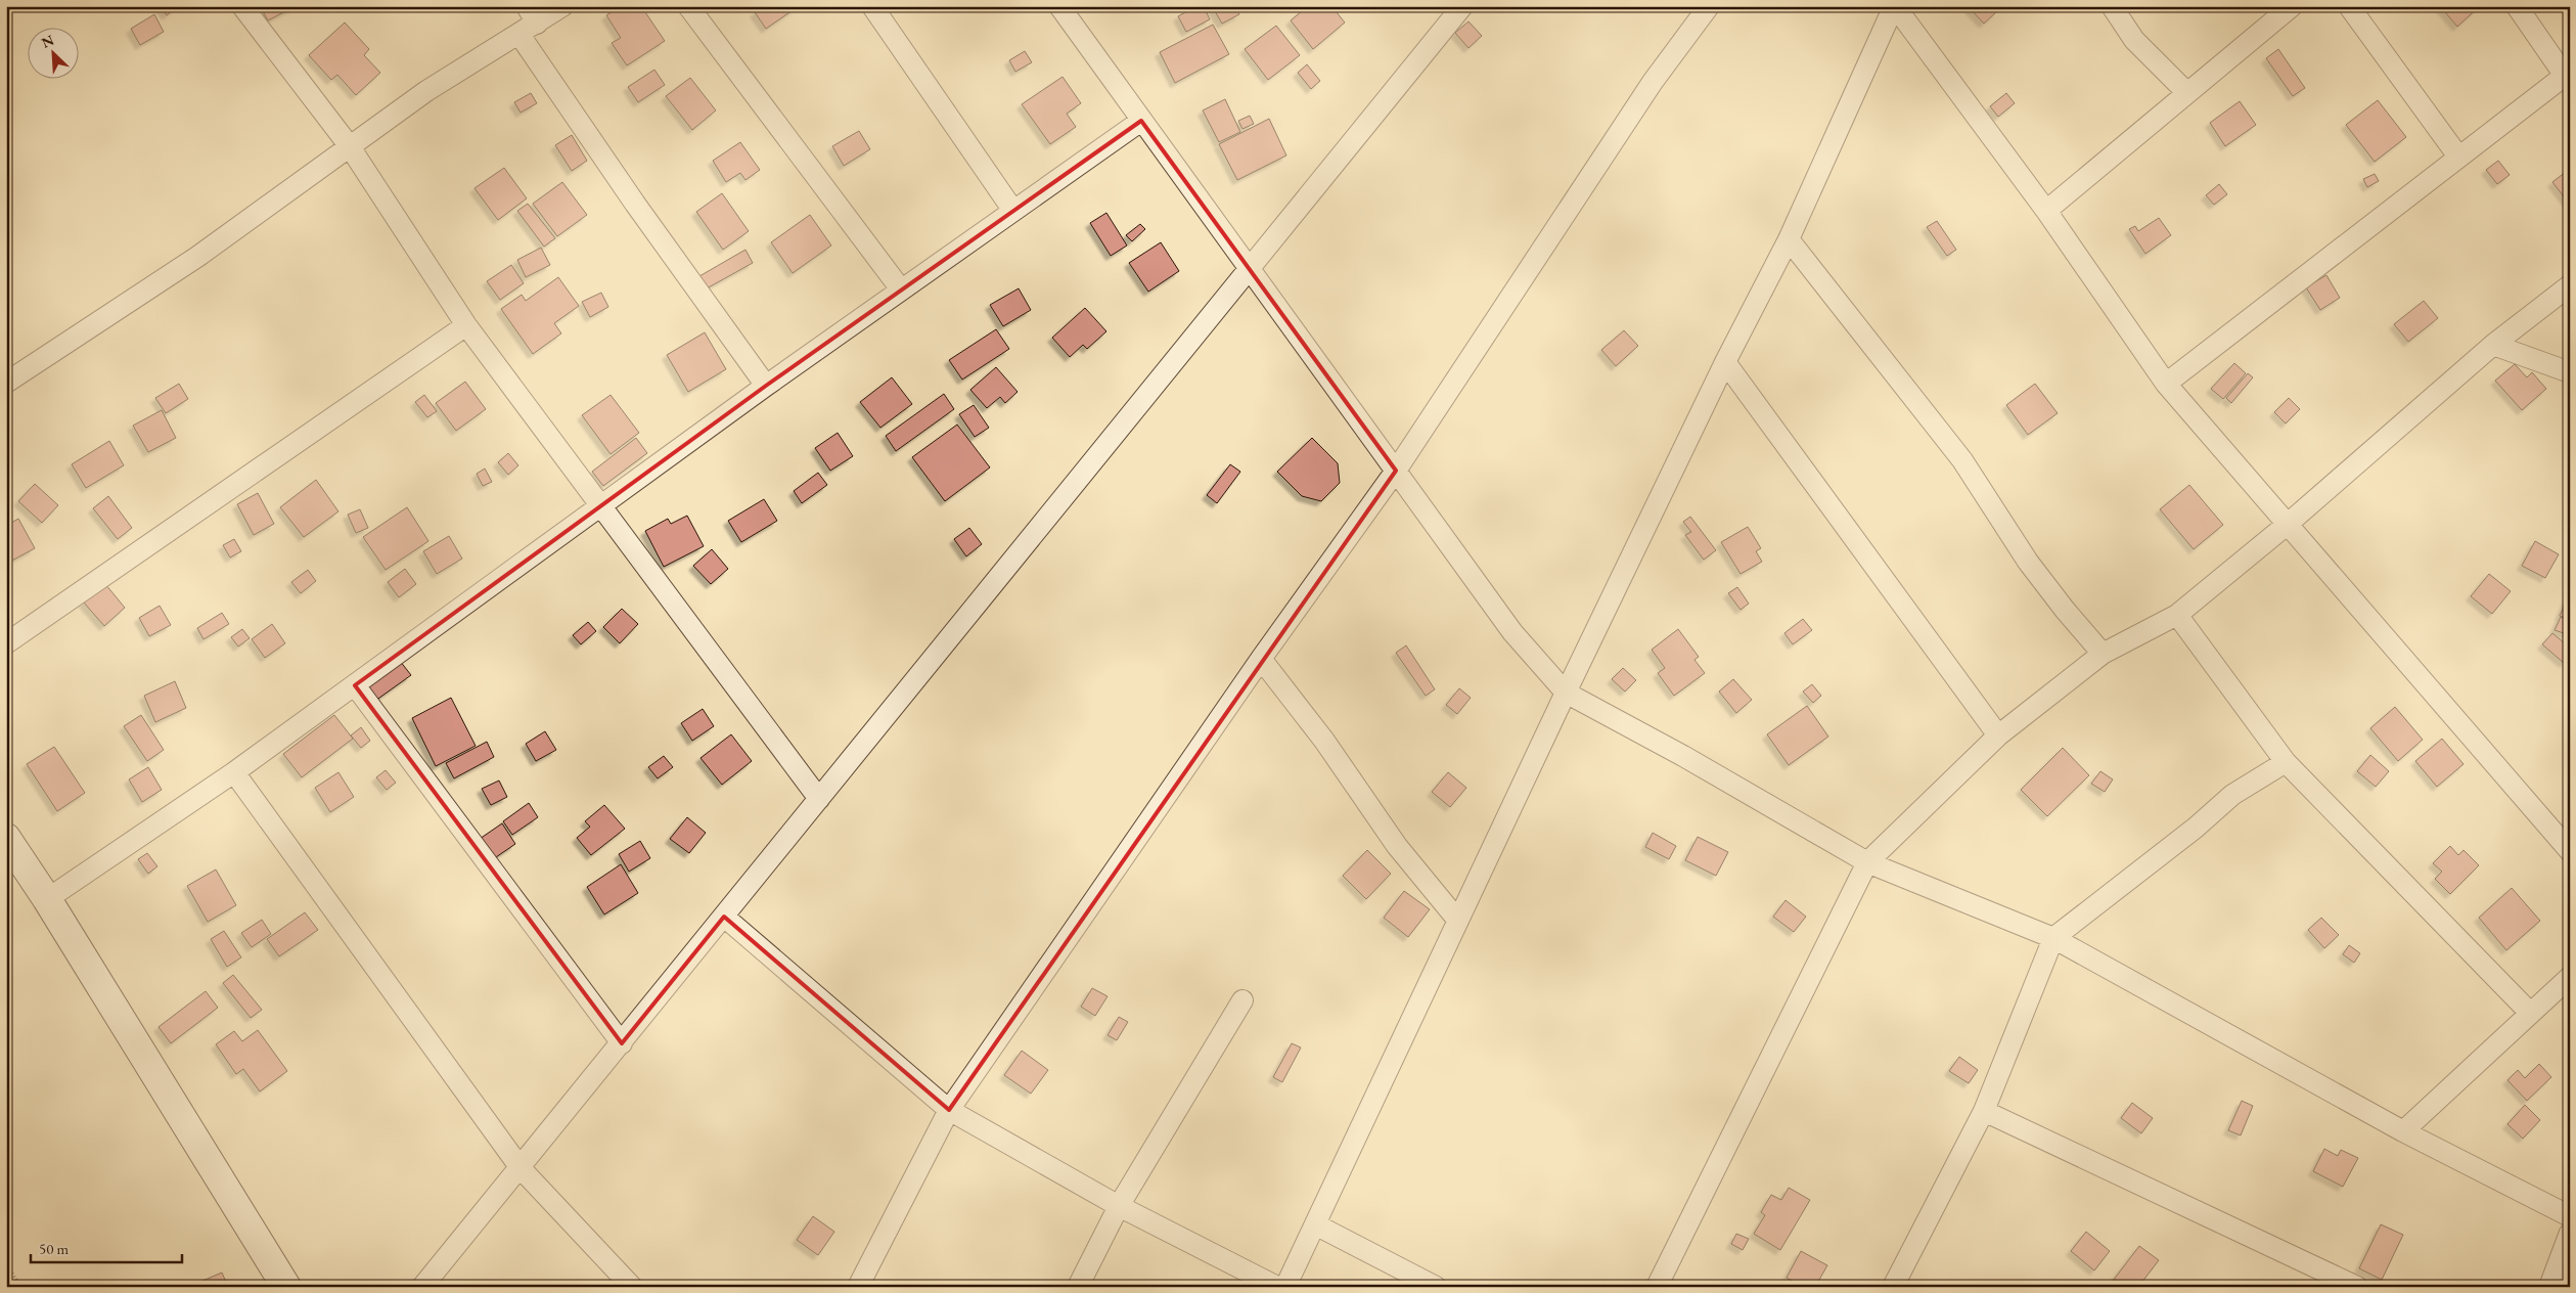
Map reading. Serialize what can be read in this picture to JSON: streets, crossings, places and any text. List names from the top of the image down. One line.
{"scale_bar":"50 m","north":"top left"}
